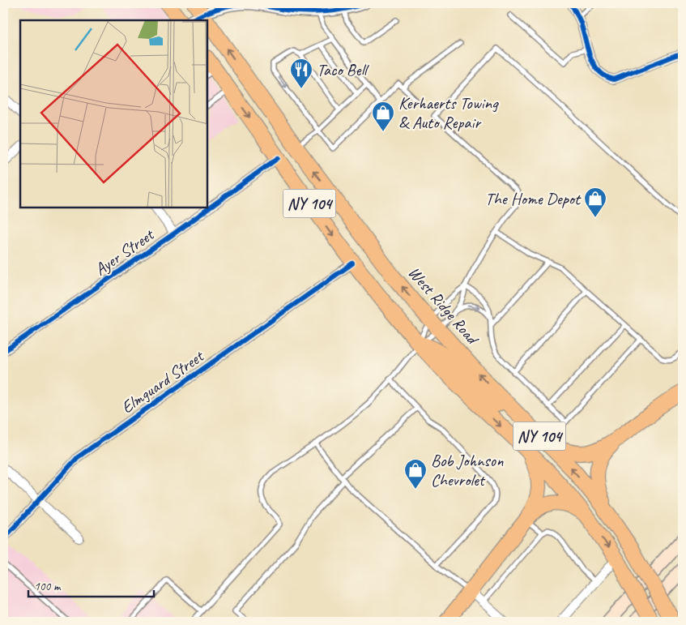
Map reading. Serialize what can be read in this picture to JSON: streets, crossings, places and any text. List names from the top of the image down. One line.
{"streets":{"highway":["NY 104","West Ridge Road"],"street":["Ayer Street","Elmguard Street"]},"crossings":[["NY 104","Ayer Street"],["NY 104","Elmguard Street"]],"places":{"restaurant":["Taco Bell"],"shop":["Kerhaerts Towing & Auto Repair","The Home Depot","Bob Johnson Chevrolet"]},"scale_bar":"100 m"}
